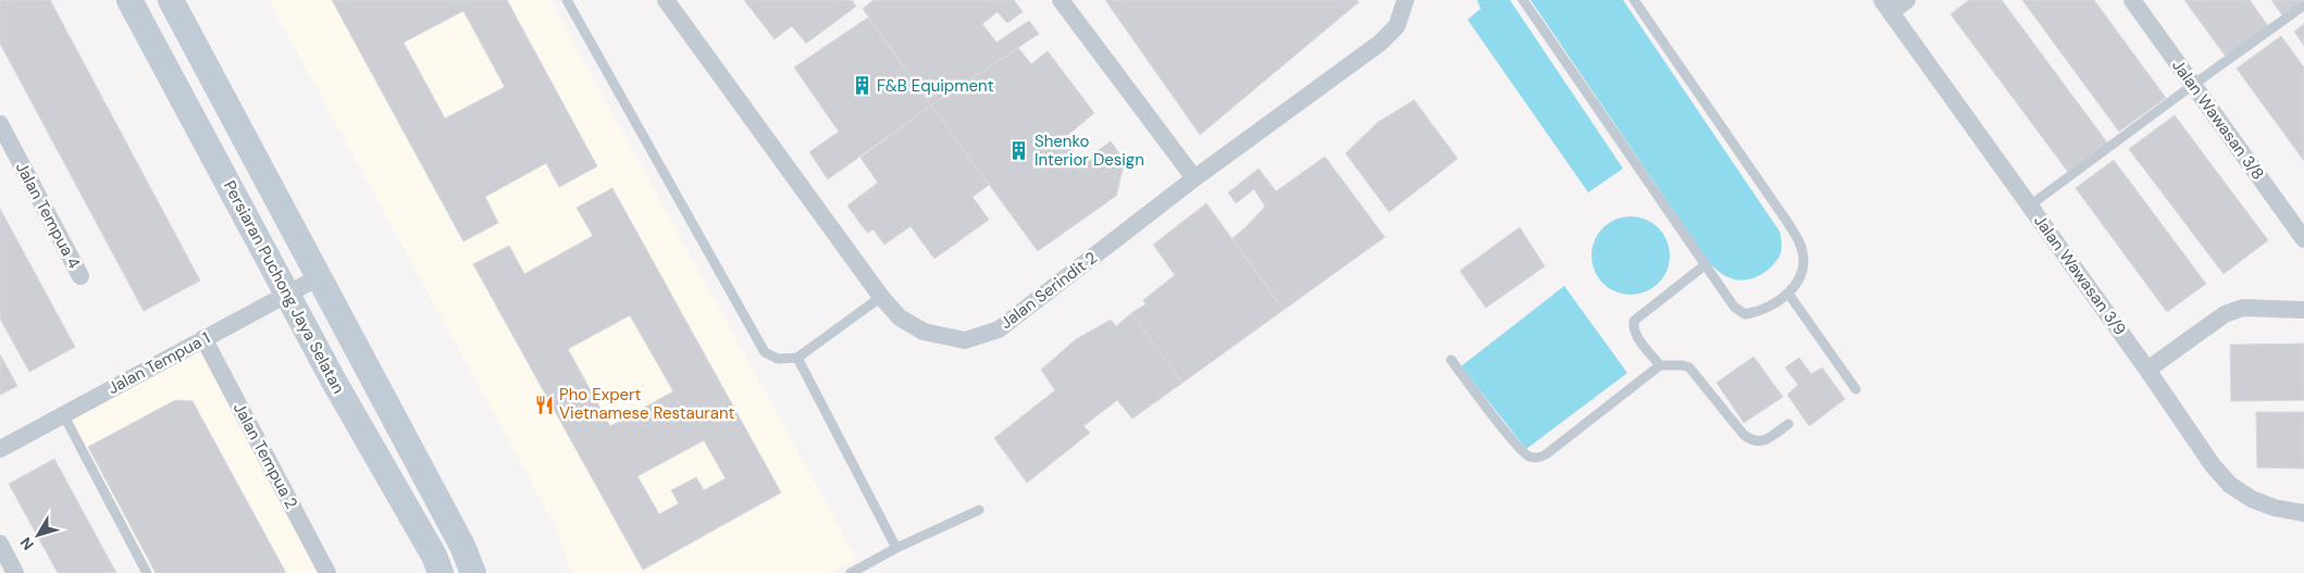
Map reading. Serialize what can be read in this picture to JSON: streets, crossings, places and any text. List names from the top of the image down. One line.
{"streets":{"main road":["Persiaran Puchong Jaya Selatan"],"street":["Jalan Wawasan 3/8","Jalan Tempua 4","Jalan Wawasan 3/9","Jalan Serindit 2","Jalan Tempua 1","Jalan Tempua 2"]},"crossings":[["Persiaran Puchong Jaya Selatan","Jalan Tempua 1"],["Jalan Tempua 1","Jalan Tempua 2"]],"places":{"building":["F&B Equipment","Shenko Interior Design"],"restaurant":["Pho Expert Vietnamese Restaurant"]},"north":"bottom left"}
